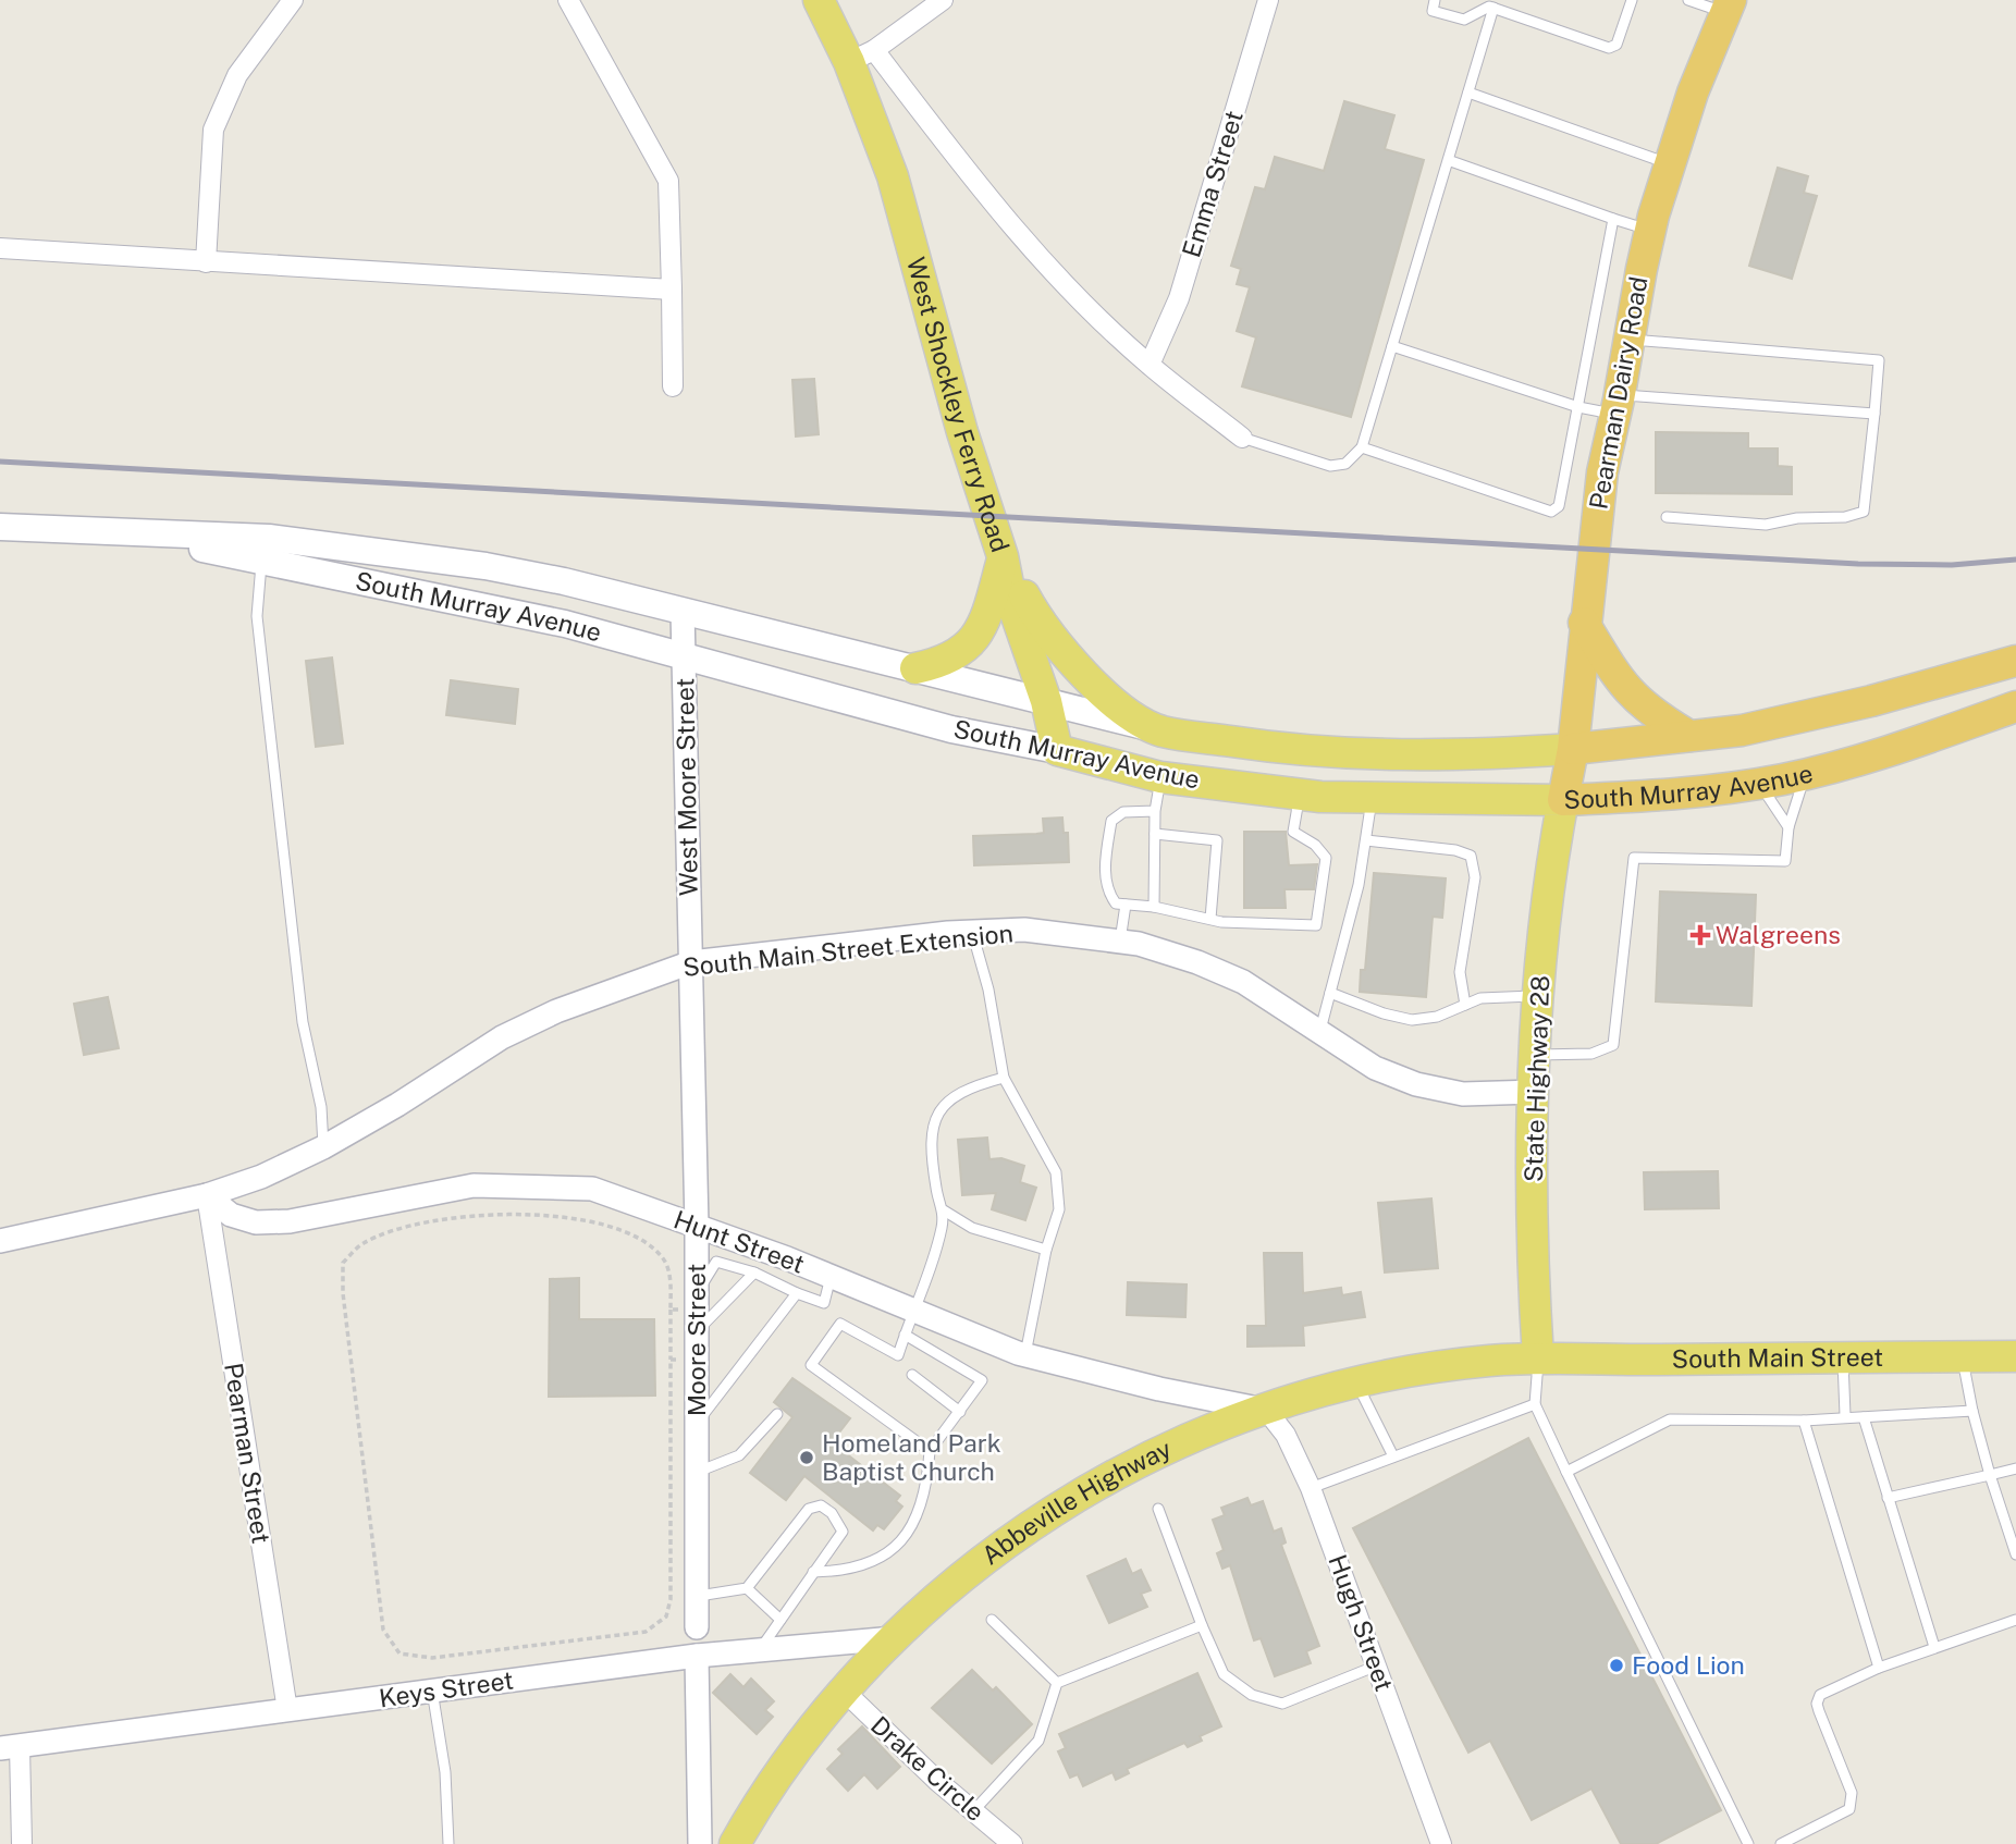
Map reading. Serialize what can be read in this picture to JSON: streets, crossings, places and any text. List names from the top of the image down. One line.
{"streets":{"highway":["Pearman Dairy Road","South Murray Avenue"],"main road":["West Shockley Ferry Road","State Highway 28","South Main Street","Abbeville Highway"],"street":["Emma Street","West Moore Street","South Main Street Extension","Hunt Street","Moore Street","Pearman Street","Hugh Street","Keys Street","Drake Circle"]},"crossings":[["Emma Street","West Shockley Ferry Road"],["Pearman Dairy Road","South Murray Avenue"],["Pearman Dairy Road","State Highway 28"],["West Shockley Ferry Road","South Murray Avenue"],["South Murray Avenue","West Moore Street"],["South Murray Avenue","State Highway 28"],["West Moore Street","South Main Street Extension"],["West Moore Street","Moore Street"],["South Main Street Extension","State Highway 28"],["South Main Street Extension","Hunt Street"],["South Main Street Extension","Moore Street"],["South Main Street Extension","Pearman Street"],["State Highway 28","South Main Street"],["State Highway 28","Abbeville Highway"],["Hunt Street","Moore Street"],["Hunt Street","Pearman Street"],["Hunt Street","Abbeville Highway"],["Hunt Street","Hugh Street"],["South Main Street","Abbeville Highway"],["Pearman Street","Keys Street"],["Abbeville Highway","Hugh Street"],["Abbeville Highway","Keys Street"],["Abbeville Highway","Drake Circle"]],"places":{"health":["Walgreens"],"other":["Homeland Park Baptist Church","Food Lion"]}}
